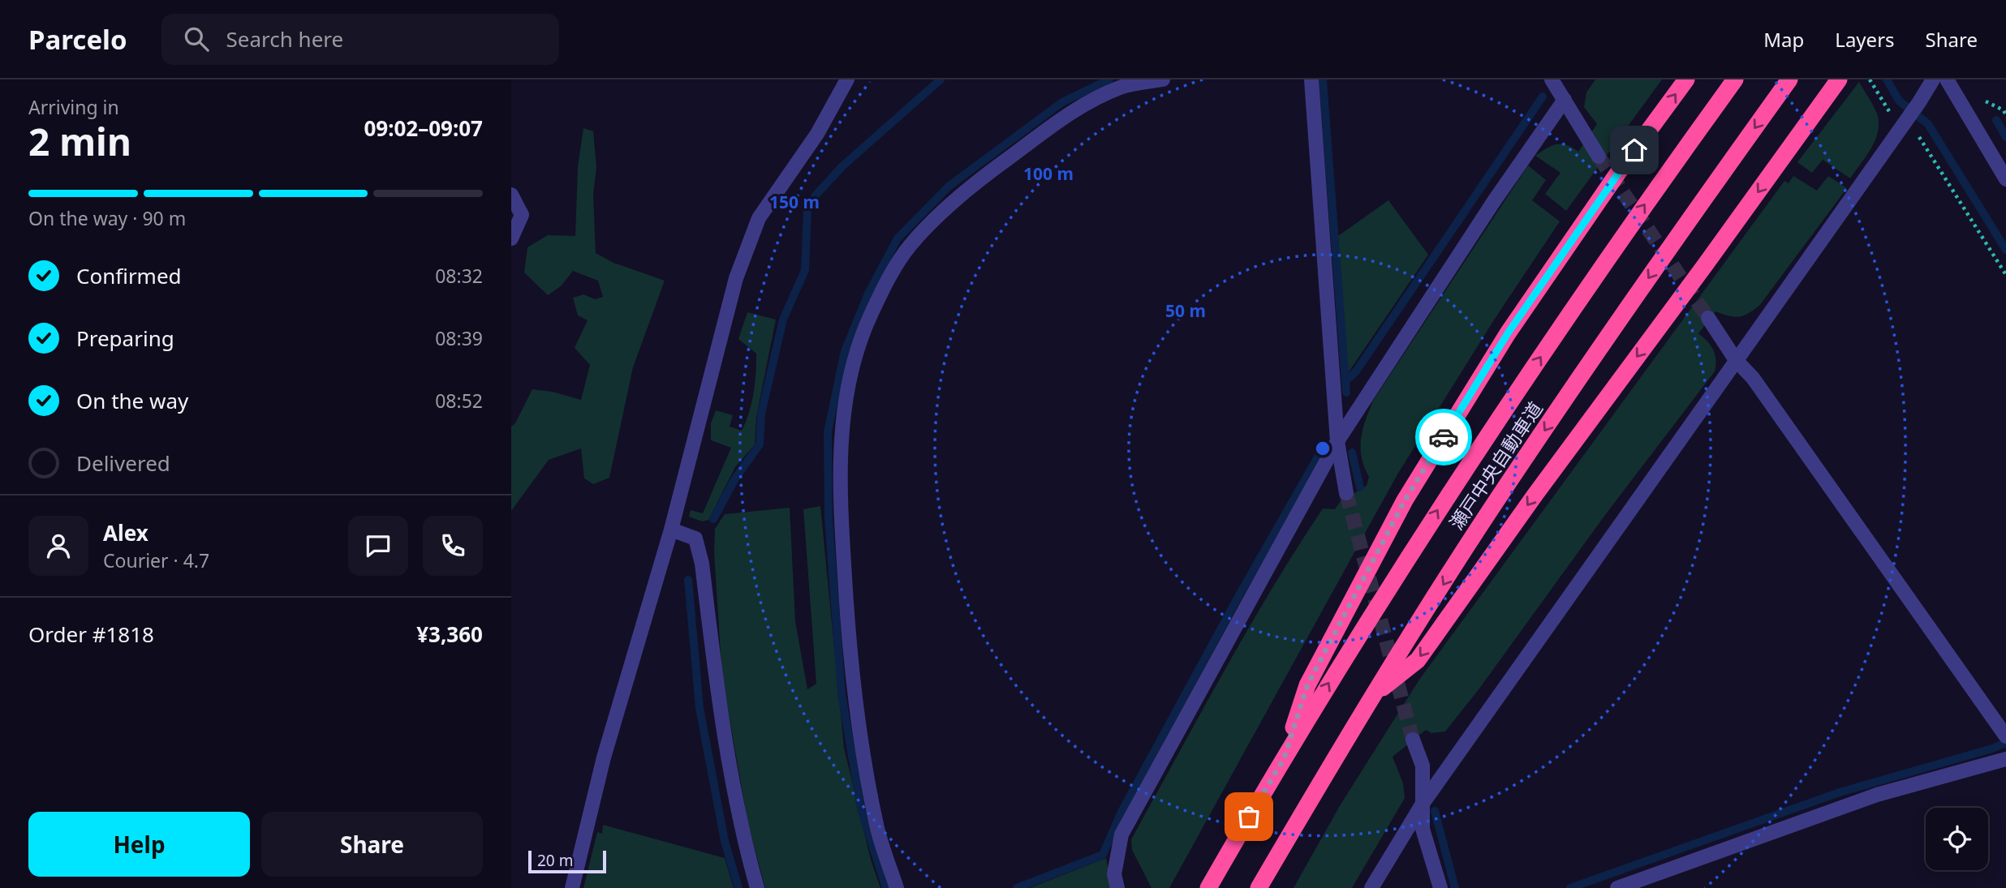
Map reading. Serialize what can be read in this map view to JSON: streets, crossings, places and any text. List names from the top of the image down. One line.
{"streets":{"highway":["瀬戸中央自動車道"]},"scale_bar":"20 m","page":{"header":"Parcelo","search":"Search here","nav":["Map","Layers","Share"],"heading":["2 min","Arriving in","09:02–09:07"],"panel":["Alex","Courier · 4.7","Order #1818","¥3,360"],"bar":"On the way · 90 m","list":[["Confirmed","08:32"],["Preparing","08:39"],["On the way","08:52"],"Delivered"],"buttons":["Help","Share"],"scale":"20 m"},"rings":["100 m","150 m","50 m"]}
